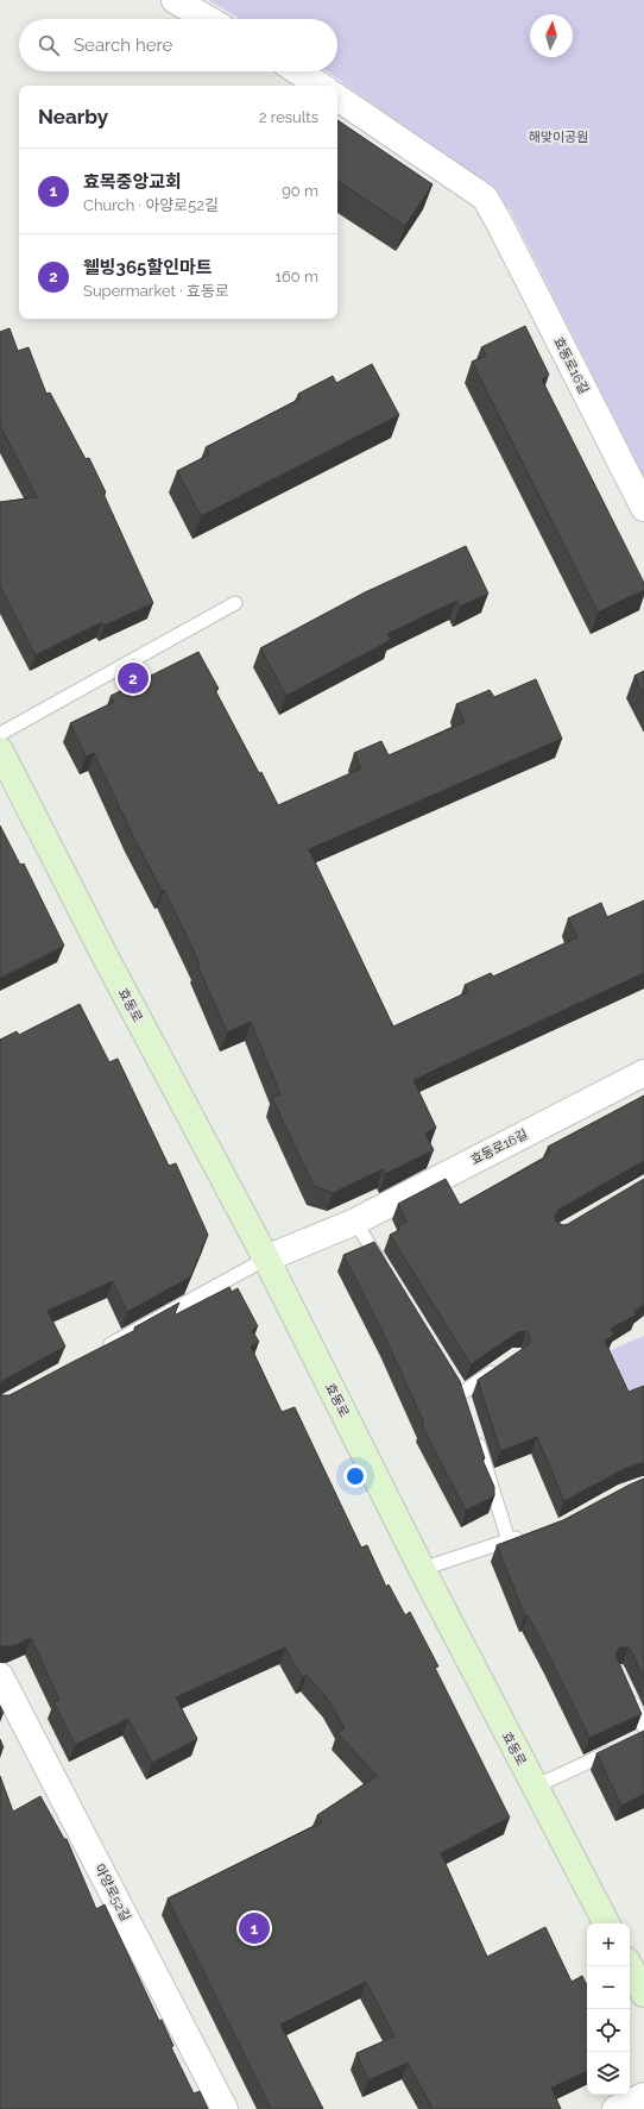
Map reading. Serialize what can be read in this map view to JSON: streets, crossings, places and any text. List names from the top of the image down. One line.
{"streets":{"main road":["효동로"],"street":["효동로16길","아양로52길"]},"crossings":[["효동로16길","효동로"]],"parks":["해맞이공원"],"north":"top","page":{"search":"Search here","heading":["Nearby","2 results"],"list":[{"mark":"1","name":"효목중앙교회","note":"Church · 아양로52길","value":"90 m"},{"mark":"2","name":"웰빙365할인마트","note":"Supermarket · 효동로","value":"160 m"}],"pins":["2","1"],"map_buttons":["+","−"]}}
